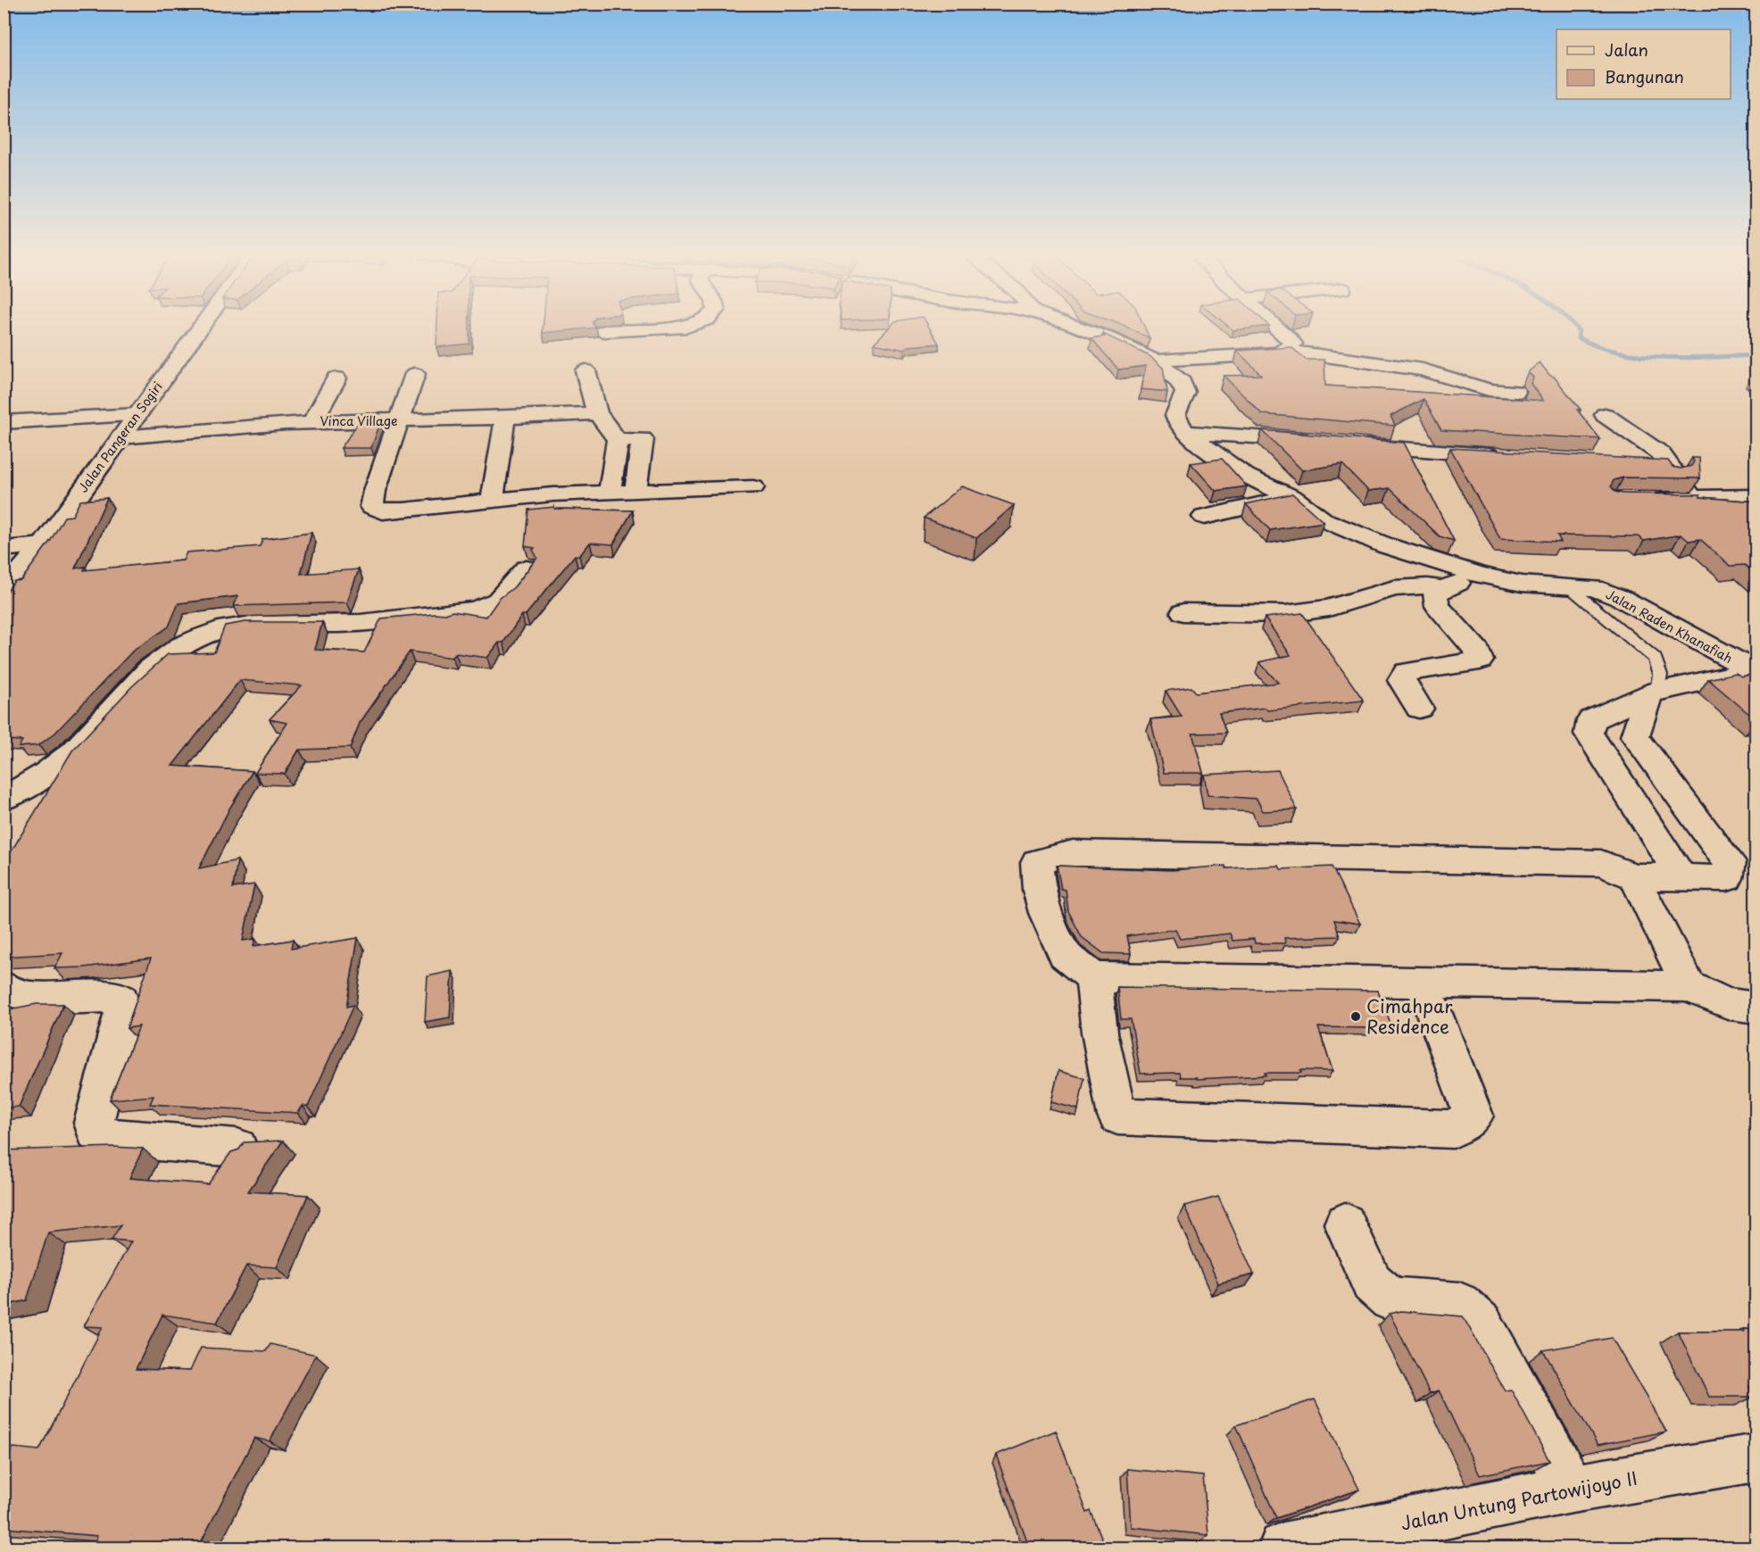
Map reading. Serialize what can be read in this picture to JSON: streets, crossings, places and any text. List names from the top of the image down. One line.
{"streets":{"street":["Vinca Village","Jalan Pangeran Sogiri","Jalan Raden Khanafiah","Jalan Untung Partowijoyo II"]},"crossings":[["Vinca Village","Jalan Pangeran Sogiri"]],"places":["Cimahpar Residence"],"legend":["Jalan","Bangunan"]}
